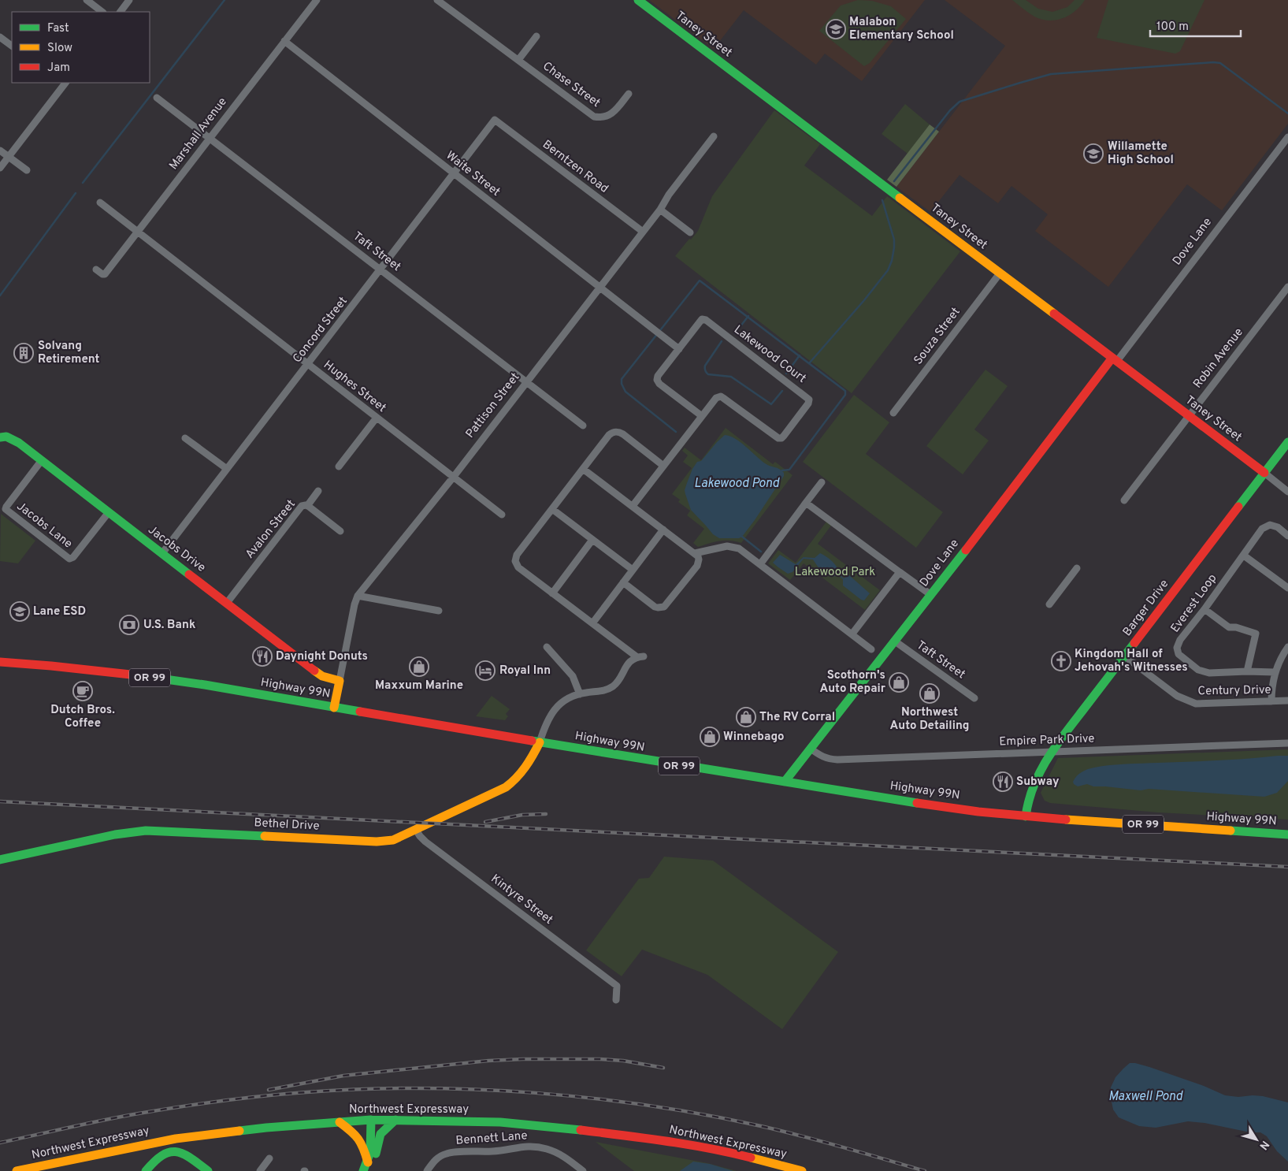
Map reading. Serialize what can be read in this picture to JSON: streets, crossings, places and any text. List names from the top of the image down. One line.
{"streets":{"street":["Taney Street","Chase Street","Marshall Avenue","Berntzen Road","Waite Street","Dove Lane","Taft Street","Concord Street","Souza Street","Lakewood Court","Robin Avenue","Hughes Street","Pattison Street","Jacobs Lane","Avalon Street","Jacobs Drive","Everest Loop","Barger Drive","OR 99","Highway 99N","Century Drive","Empire Park Drive","Bethel Drive","Kintyre Street","Northwest Expressway","Bennett Lane"]},"crossings":[["Taney Street","Dove Lane"],["Taney Street","Souza Street"],["Taney Street","Robin Avenue"],["Taney Street","Barger Drive"],["Marshall Avenue","Waite Street"],["Marshall Avenue","Taft Street"],["Marshall Avenue","Hughes Street"],["Berntzen Road","Concord Street"],["Berntzen Road","Pattison Street"],["Waite Street","Concord Street"],["Waite Street","Lakewood Court"],["Waite Street","Pattison Street"],["Dove Lane","Taft Street"],["Dove Lane","Highway 99N"],["Dove Lane","Empire Park Drive"],["Taft Street","Concord Street"],["Taft Street","Pattison Street"],["Concord Street","Hughes Street"],["Concord Street","Jacobs Drive"],["Hughes Street","Pattison Street"],["Pattison Street","Jacobs Drive"],["Pattison Street","Highway 99N"],["Jacobs Lane","Jacobs Drive"],["Avalon Street","Jacobs Drive"],["Barger Drive","Highway 99N"],["Barger Drive","Century Drive"],["Barger Drive","Empire Park Drive"],["Highway 99N","Bethel Drive"],["Bethel Drive","Kintyre Street"]],"water":["Lakewood Pond","Maxwell Pond"],"parks":["Lakewood Park"],"places":{"school or university":["Malabon Elementary School","Willamette High School","Lane ESD"],"building":["Solvang Retirement"],"bank":["U.S. Bank"],"restaurant":["Daynight Donuts","Subway"],"church":["Kingdom Hall of Jehovah's Witnesses"],"shop":["Maxxum Marine","Scothorn's Auto Repair","Northwest Auto Detailing","The RV Corral","Winnebago"],"hotel":["Royal Inn"],"cafe":["Dutch Bros. Coffee"]},"legend":["Fast","Slow","Jam"],"scale_bar":"100 m","north":"bottom right"}
